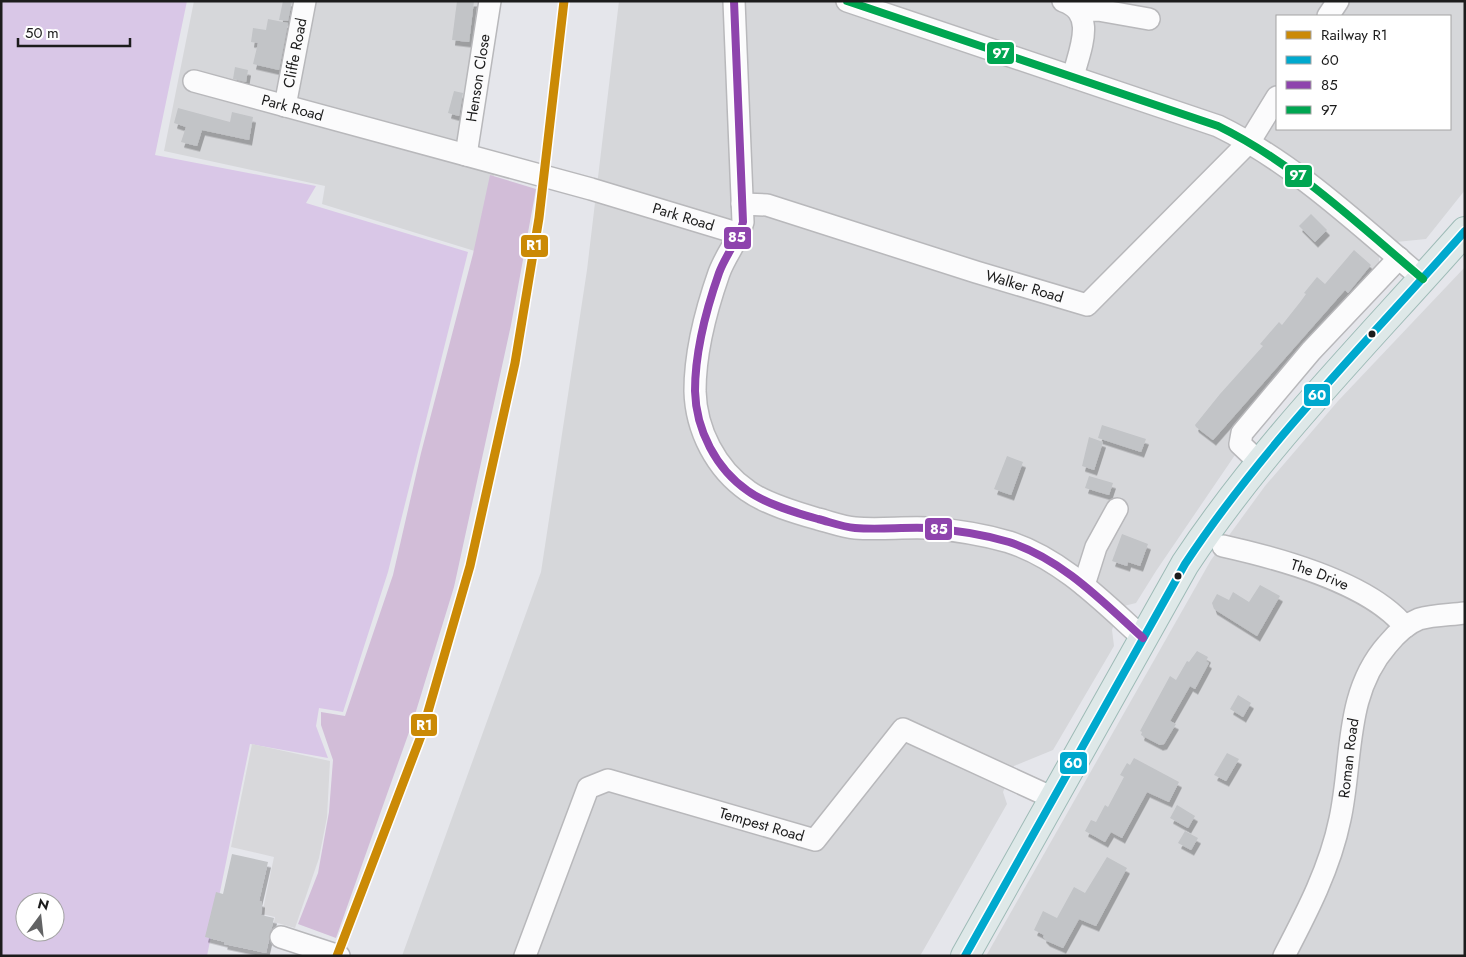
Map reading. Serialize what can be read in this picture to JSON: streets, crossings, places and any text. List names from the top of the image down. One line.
{"streets":{"street":["Cliffe Road","Henson Close","Park Road","Walker Road","The Drive","Roman Road","Tempest Road"]},"crossings":[["Cliffe Road","Park Road"],["Henson Close","Park Road"],["The Drive","Roman Road"]],"lines":["rail line R1","transit line 85","transit line 97","transit line 60"],"legend":["Railway R1","60","85","97"],"scale_bar":"50 m","north":"top"}
